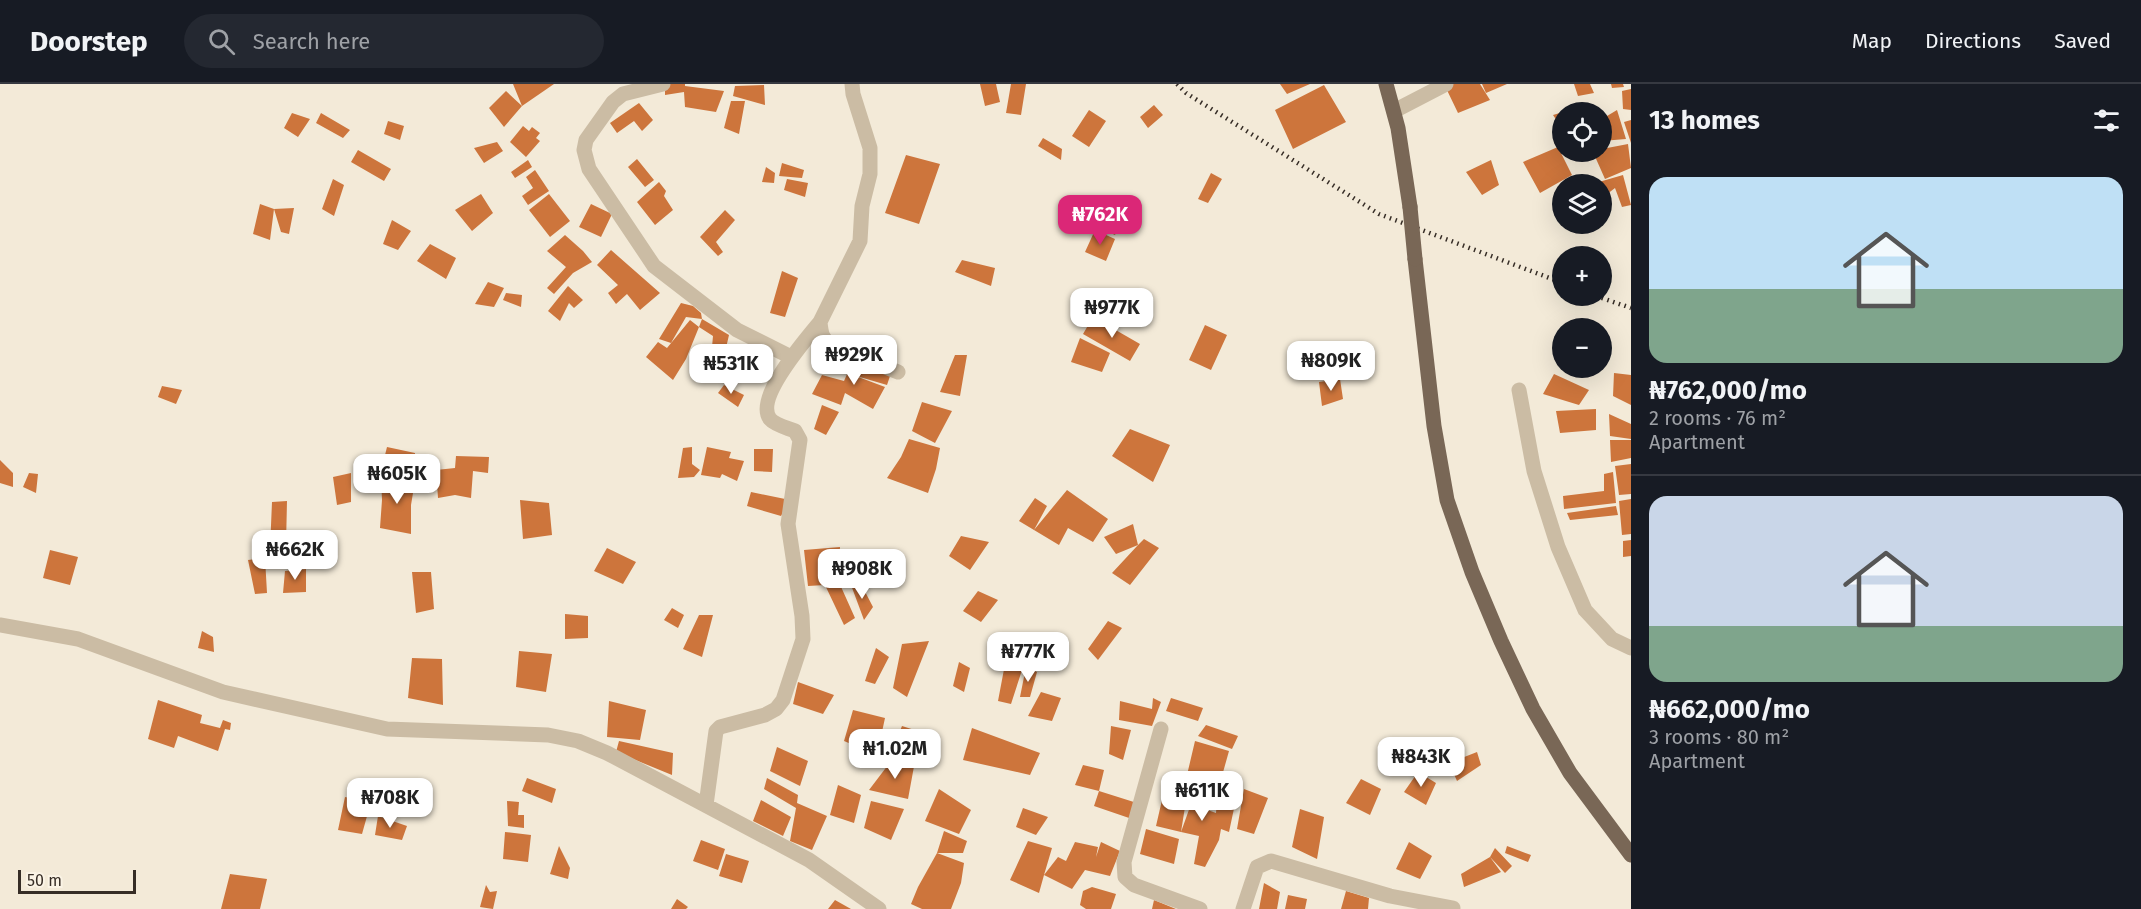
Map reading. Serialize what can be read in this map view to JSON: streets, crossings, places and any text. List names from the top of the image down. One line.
{"scale_bar":"50 m","page":{"header":"Doorstep","search":"Search here","nav":["Map","Directions","Saved"],"heading":"13 homes","map_buttons":["+","−"],"list":[{"name":"₦762,000/mo","note":"2 rooms · 76 m² · Apartment"},{"name":"₦662,000/mo","note":"3 rooms · 80 m² · Apartment"}],"price":["₦762K","₦977K","₦929K","₦809K","₦531K","₦605K","₦662K","₦908K","₦777K","₦1.02M","₦843K","₦611K","₦708K"],"scale":"50 m"}}
